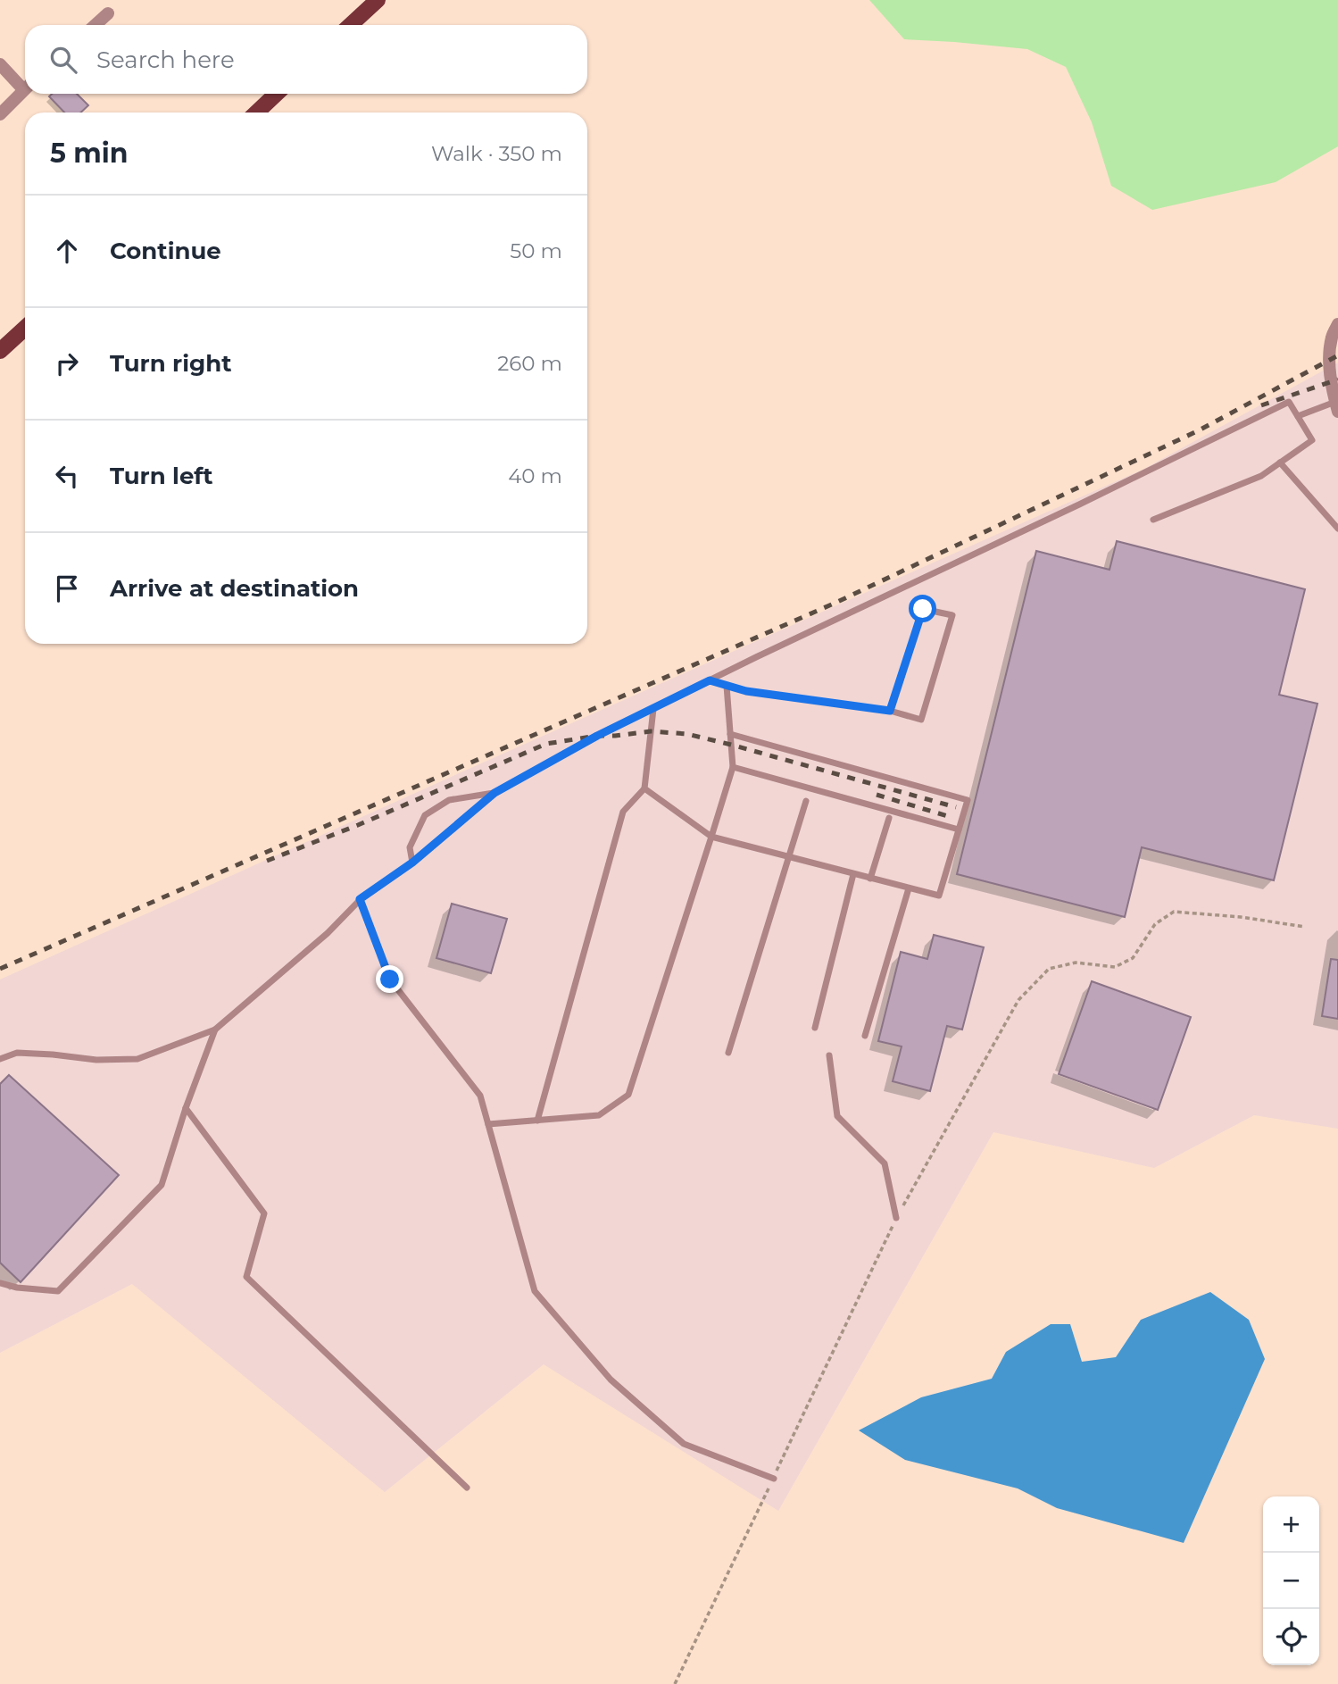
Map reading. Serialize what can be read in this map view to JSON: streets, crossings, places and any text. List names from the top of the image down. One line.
{"page":{"search":"Search here","heading":["5 min","Walk · 350 m"],"list":[["Continue","50 m"],["Turn right","260 m"],["Turn left","40 m"],"Arrive at destination"],"map_buttons":["+","−"]}}
